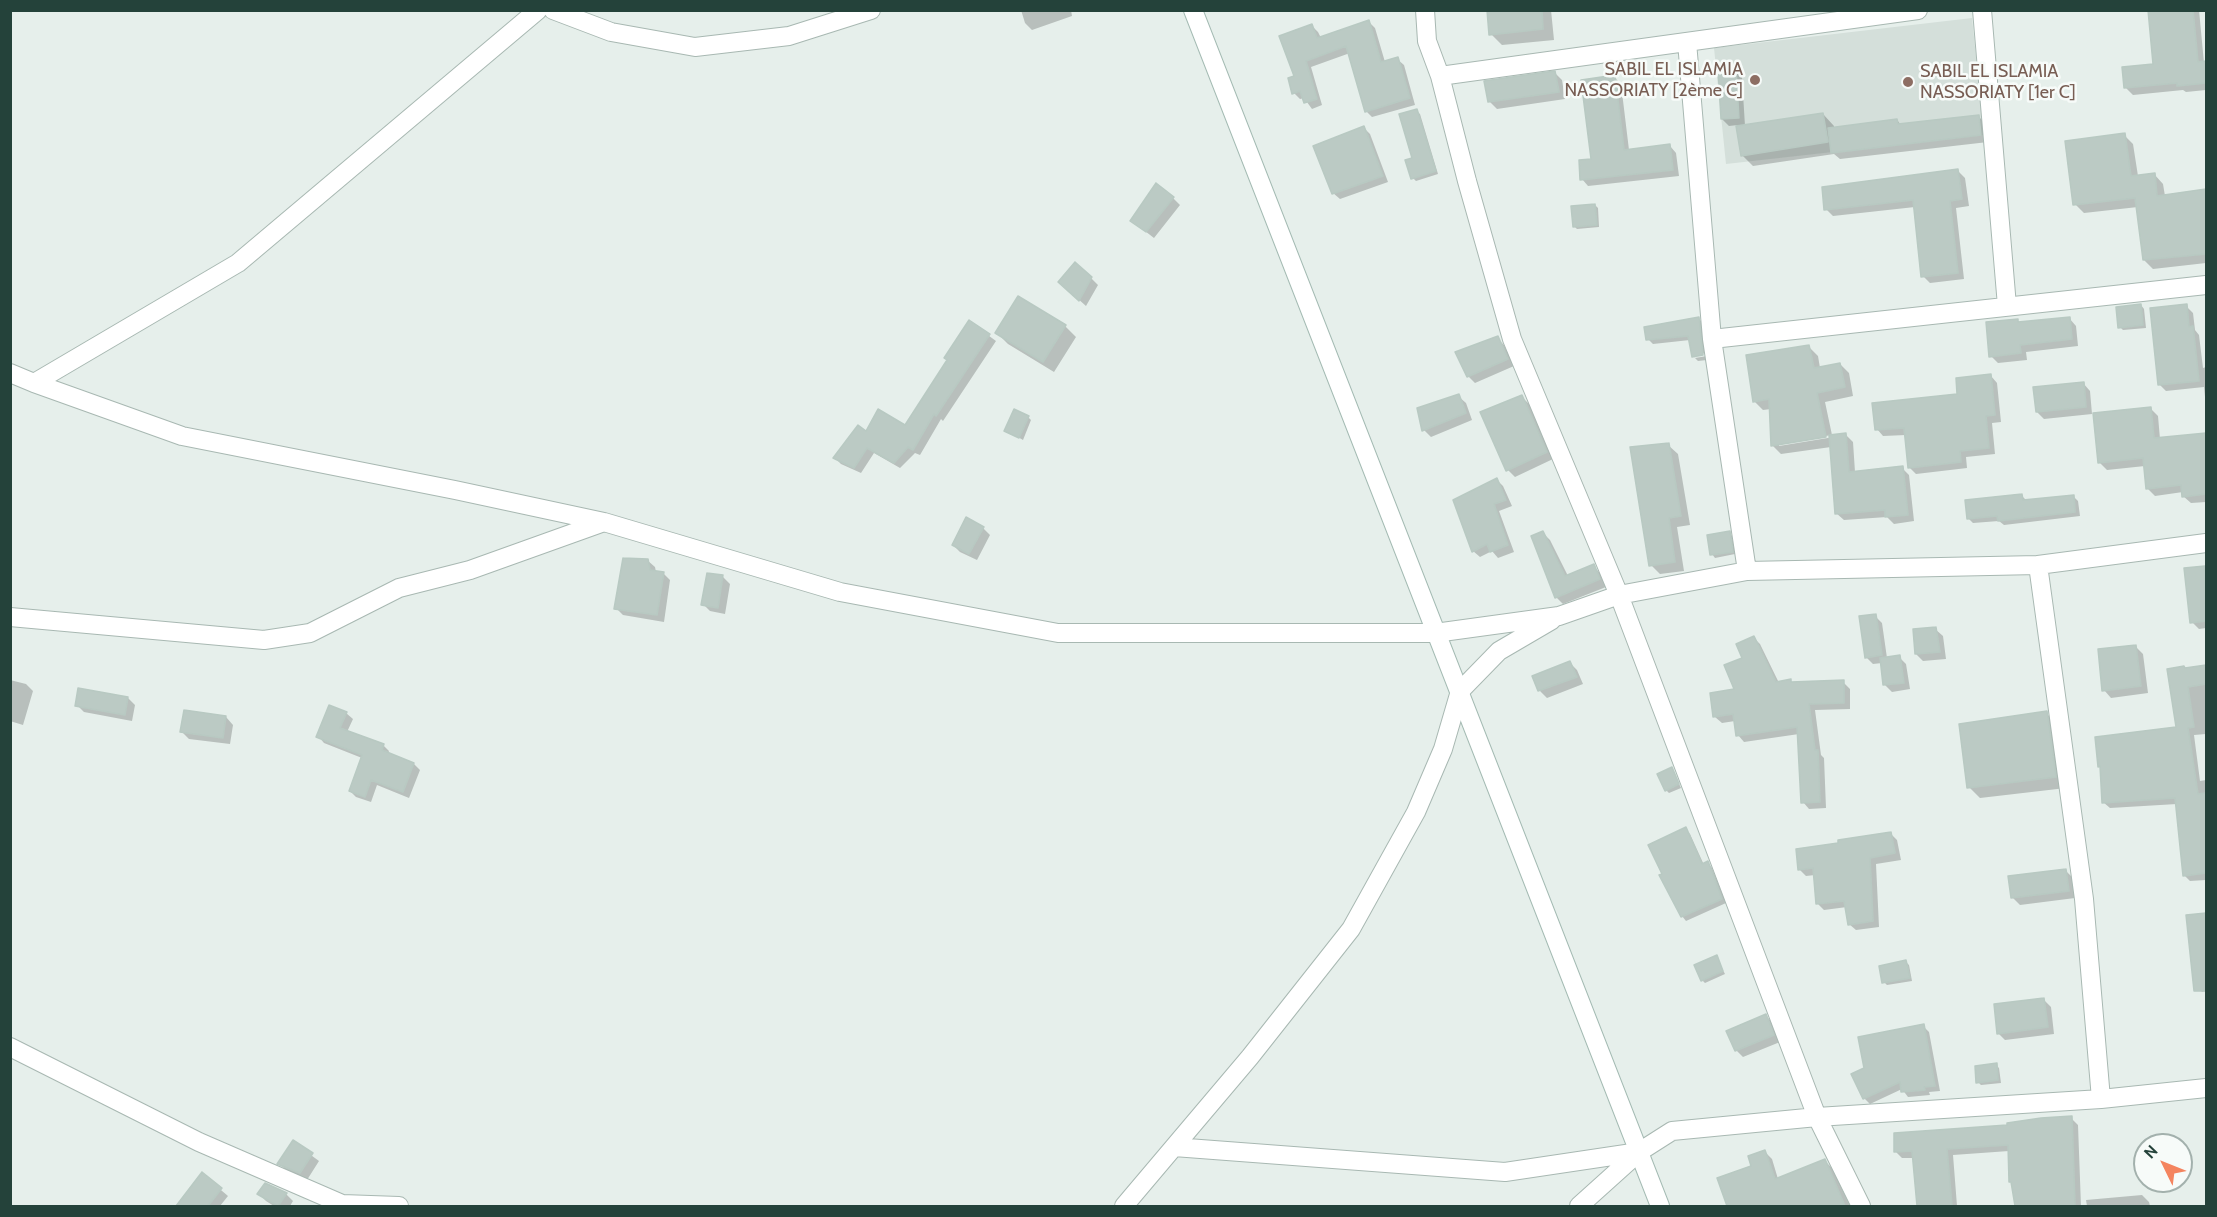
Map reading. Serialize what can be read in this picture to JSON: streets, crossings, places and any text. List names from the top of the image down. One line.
{"places":["SABIL EL ISLAMIA NASSORIATY [2ème C]","SABIL EL ISLAMIA NASSORIATY [1er C]"],"north":"top left"}
